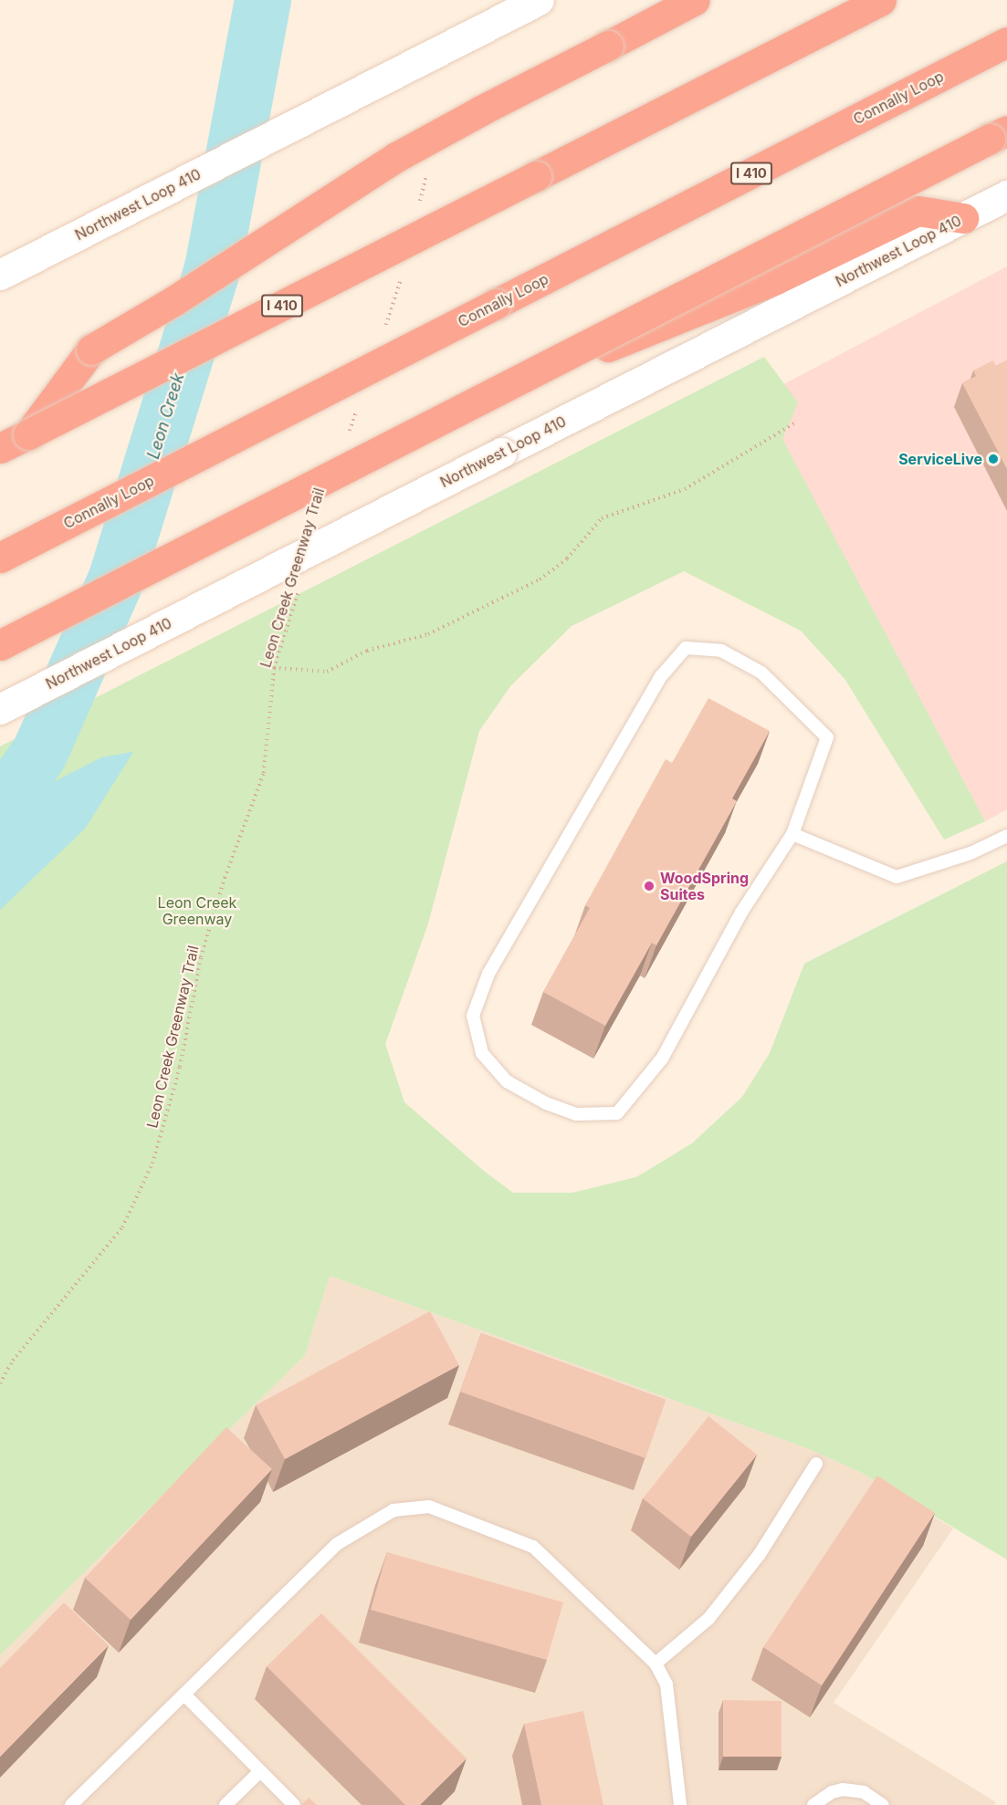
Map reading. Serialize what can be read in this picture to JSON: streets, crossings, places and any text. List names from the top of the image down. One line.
{"streets":{"highway":["Connally Loop","I 410"],"main road":["Northwest Loop 410"],"path":["Leon Creek Greenway Trail"]},"water":["Leon Creek"],"parks":["Leon Creek Greenway"],"places":["ServiceLive","WoodSpring Suites"]}
